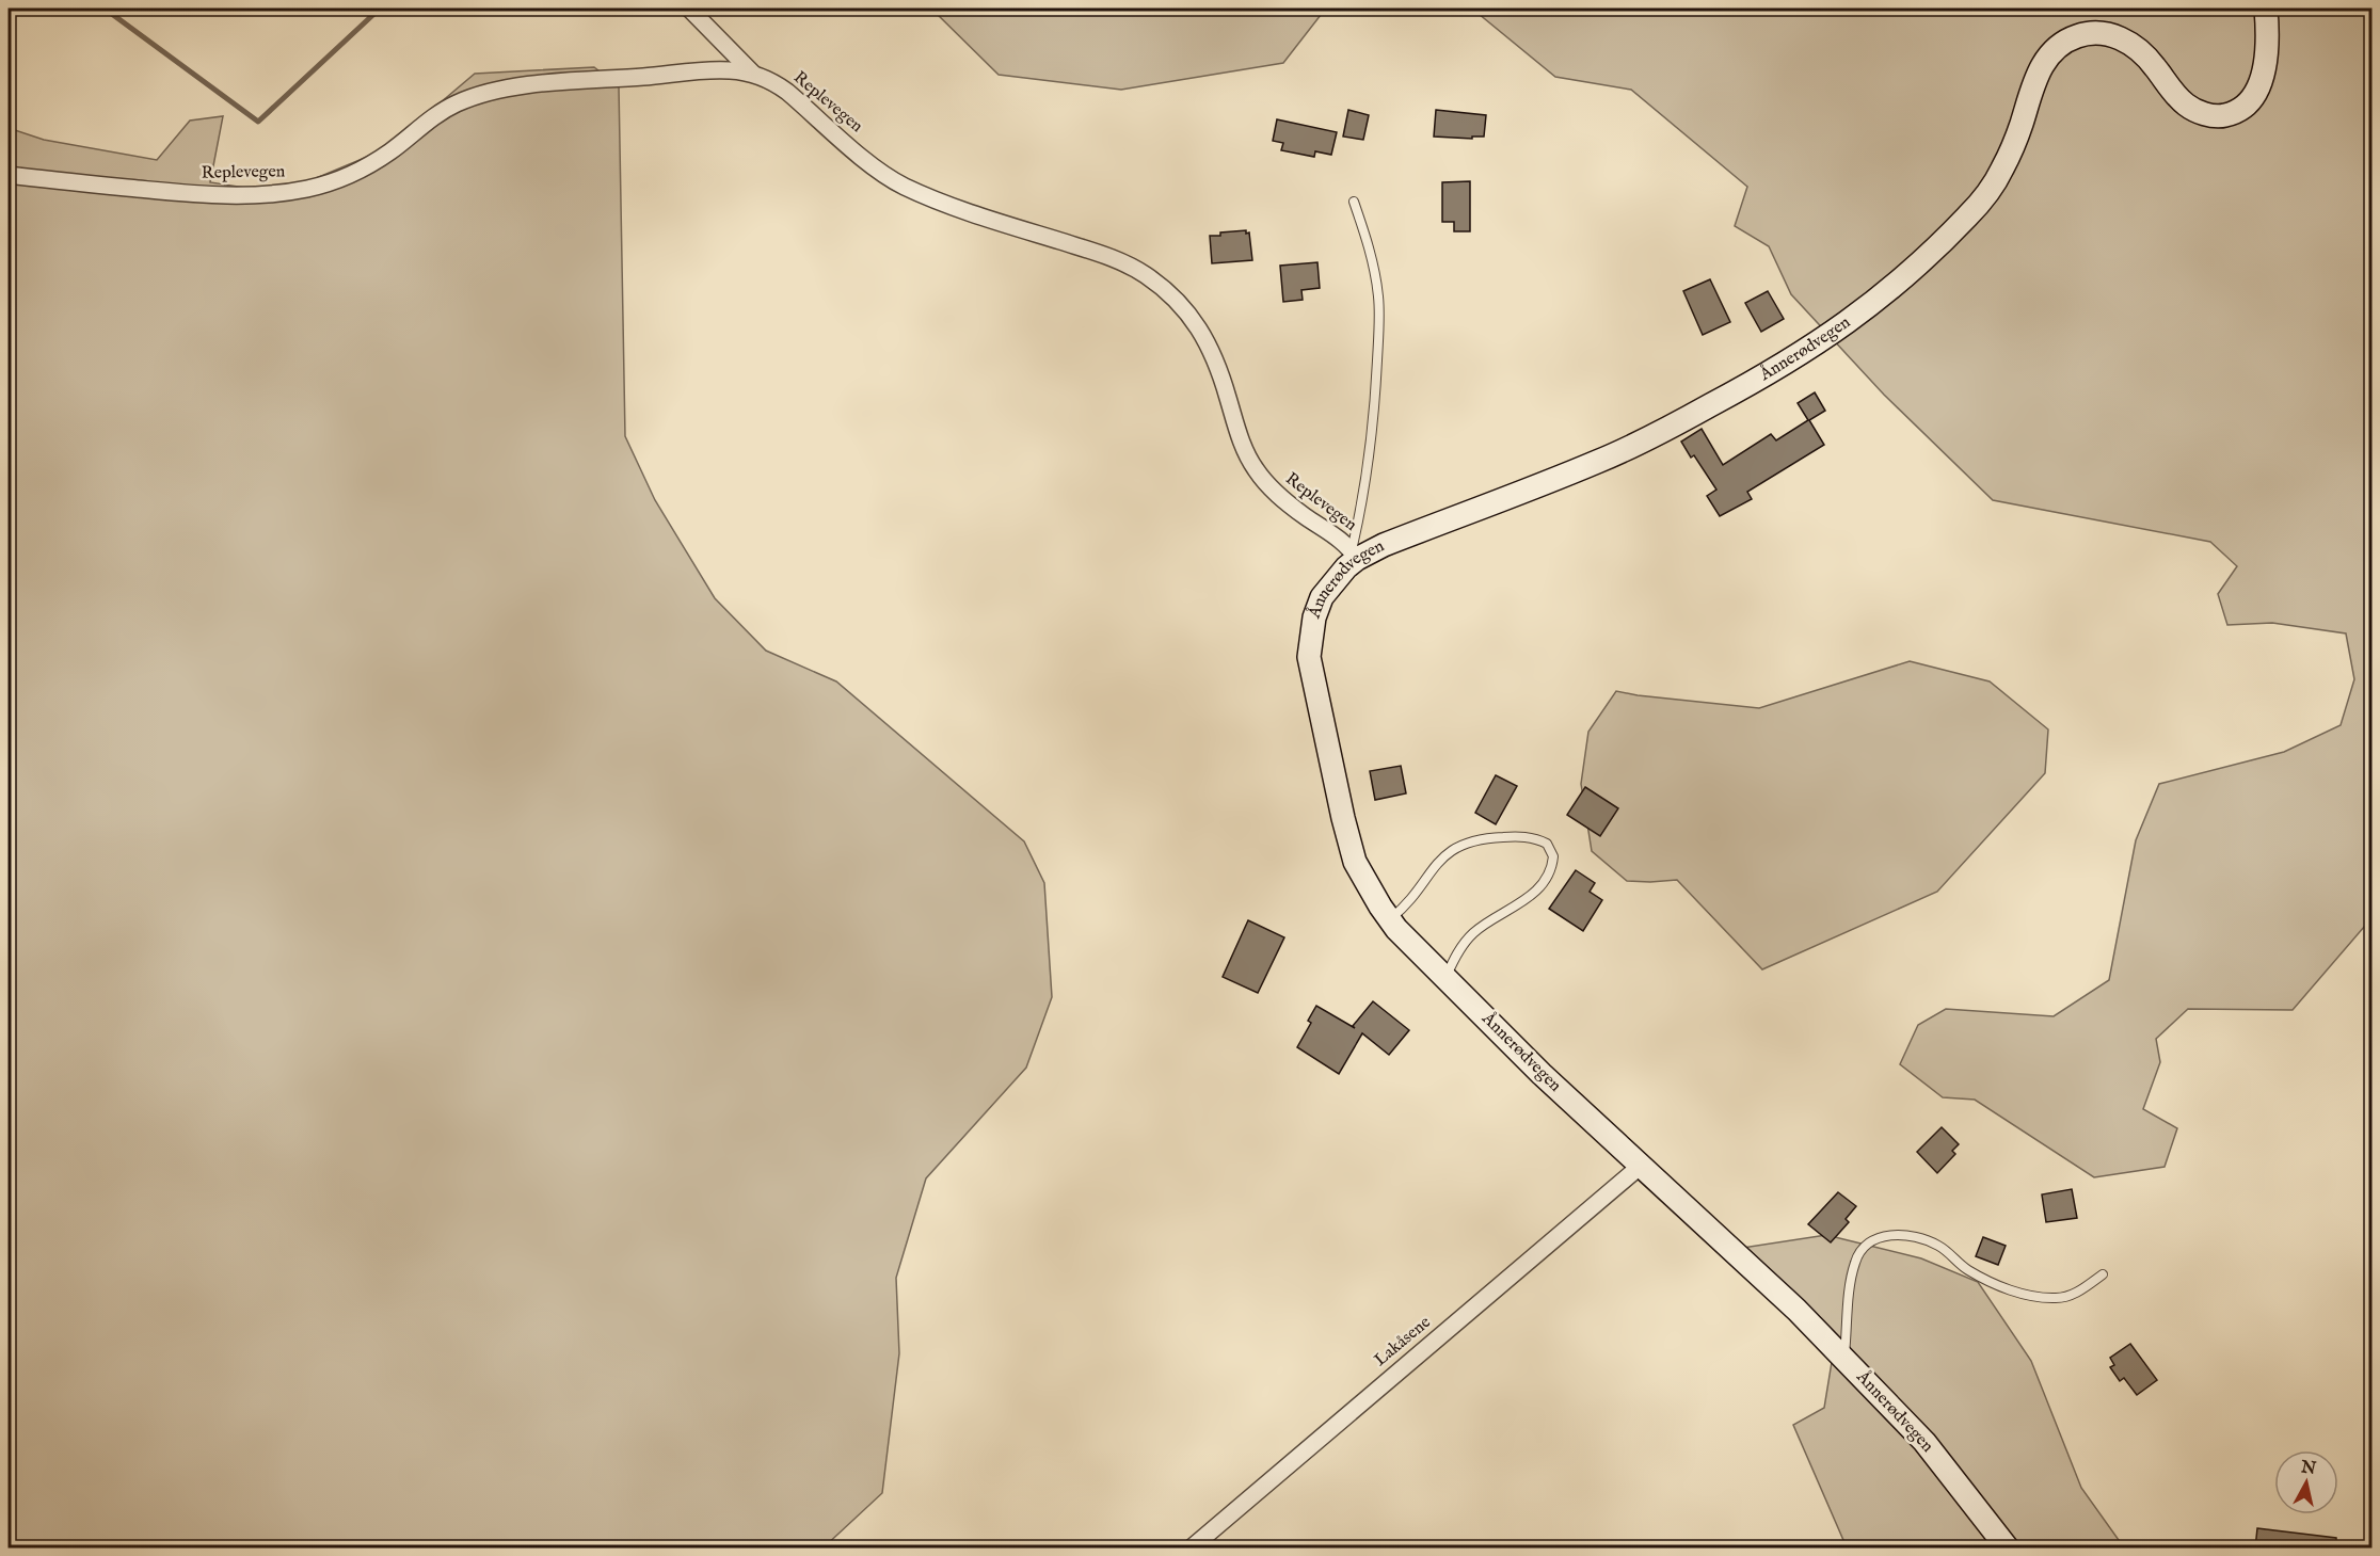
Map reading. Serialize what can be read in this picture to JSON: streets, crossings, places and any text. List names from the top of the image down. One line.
{"streets":{"main road":["Ånnerødvegen"],"street":["Replevegen","Lakåsene"]},"crossings":[["Replevegen","Ånnerødvegen"],["Ånnerødvegen","Lakåsene"]],"north":"top"}
